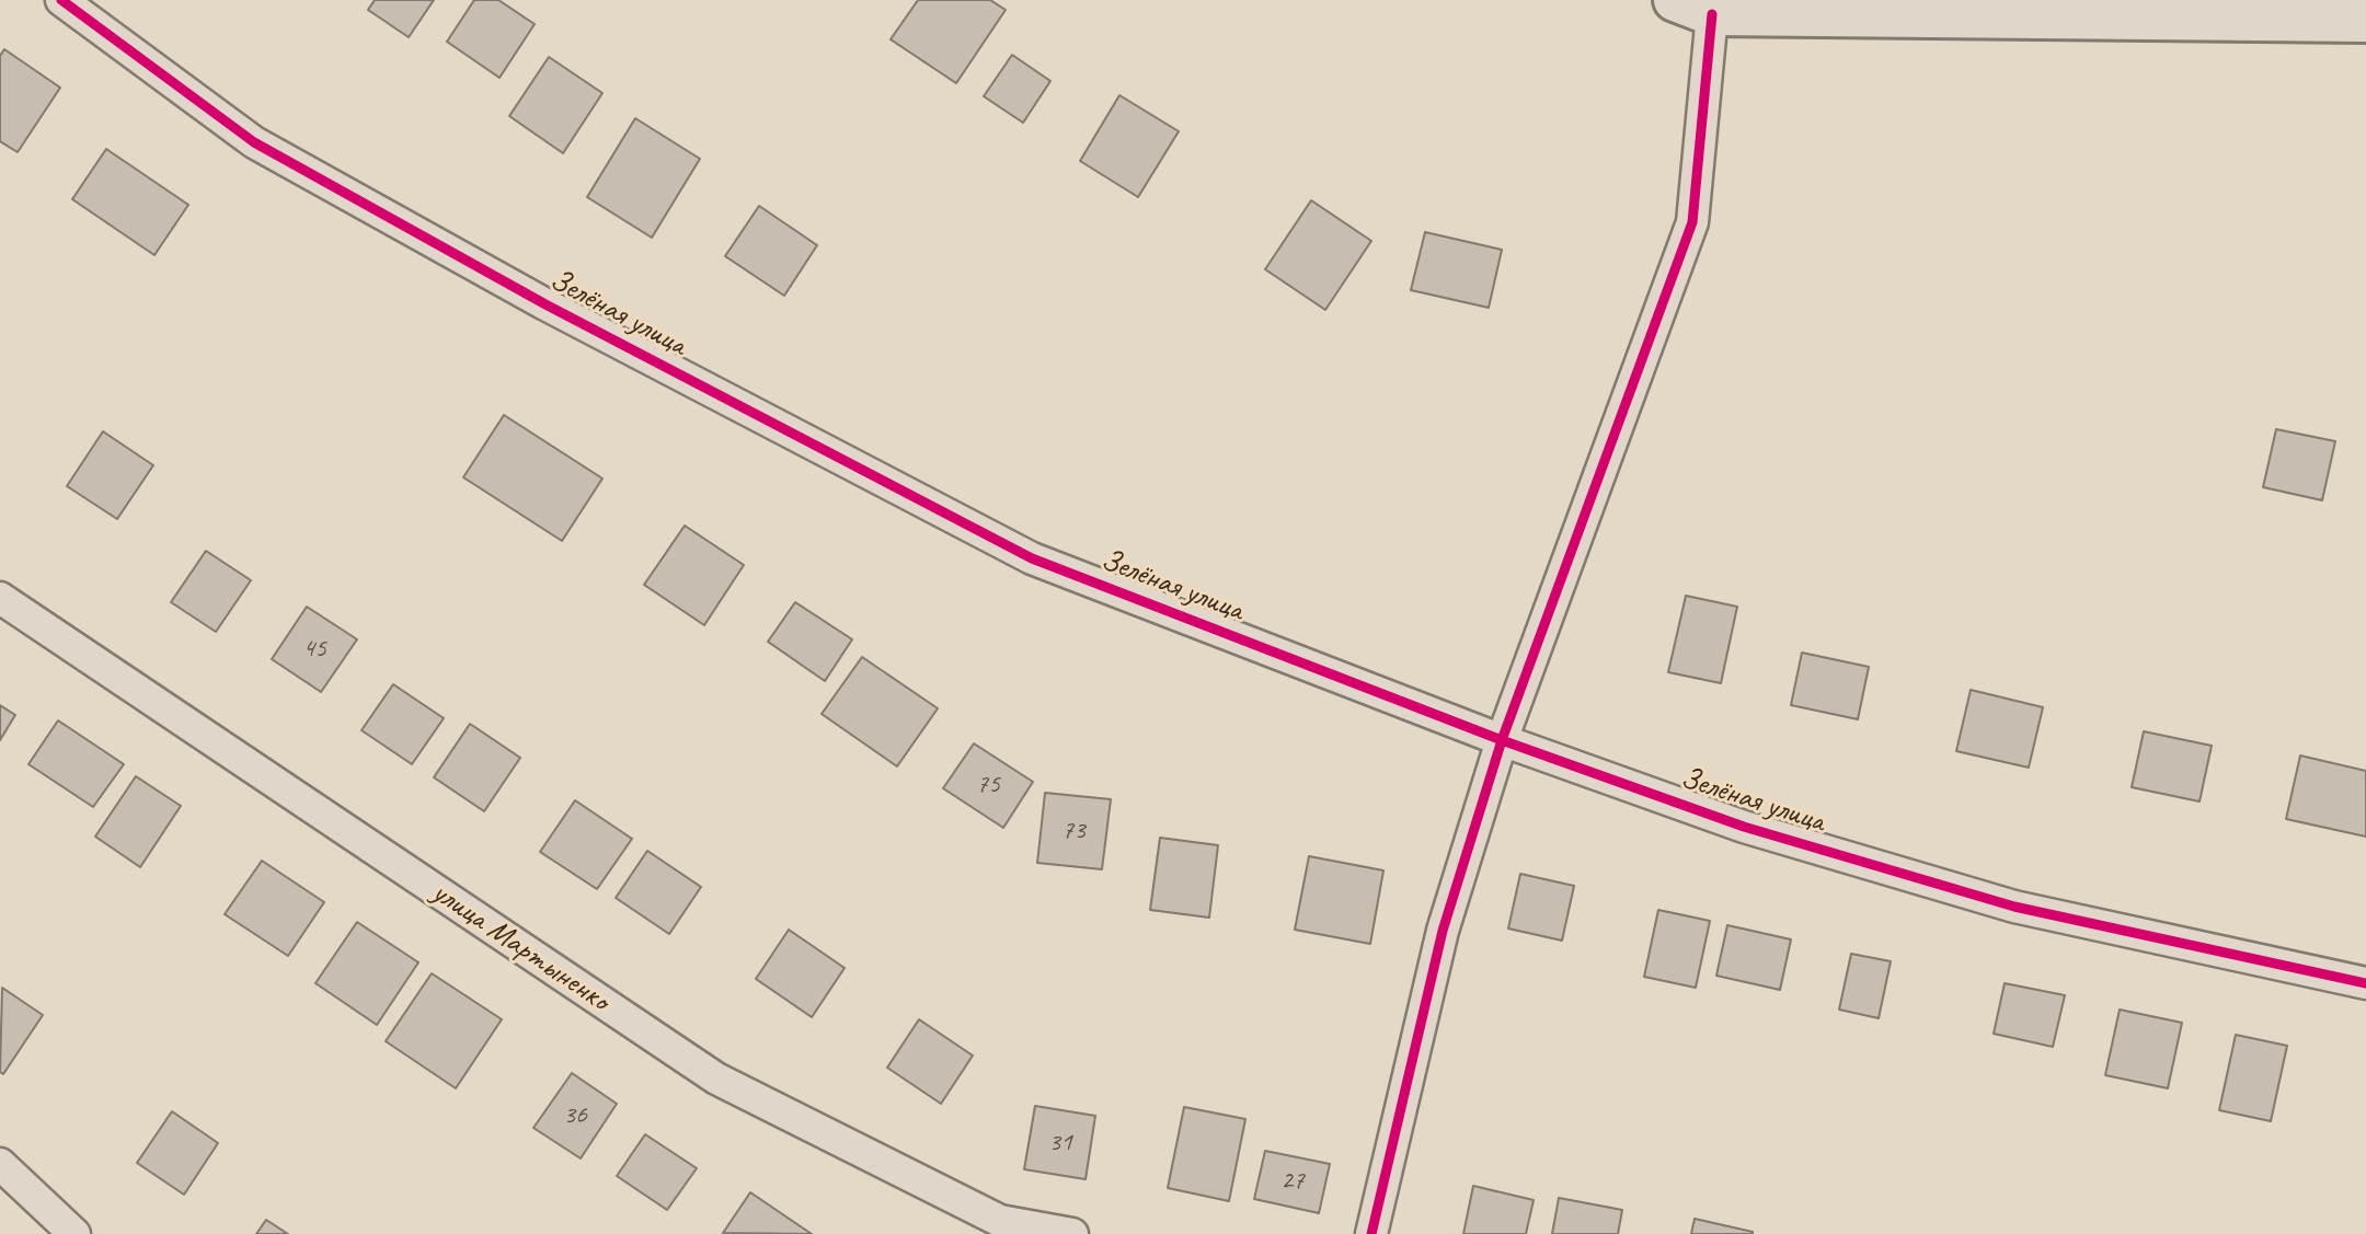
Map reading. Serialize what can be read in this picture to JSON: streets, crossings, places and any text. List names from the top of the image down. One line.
{"streets":{"street":["Зелёная улица","улица Мартыненко"]},"house_numbers":["45","75","73","36","31","27"]}
